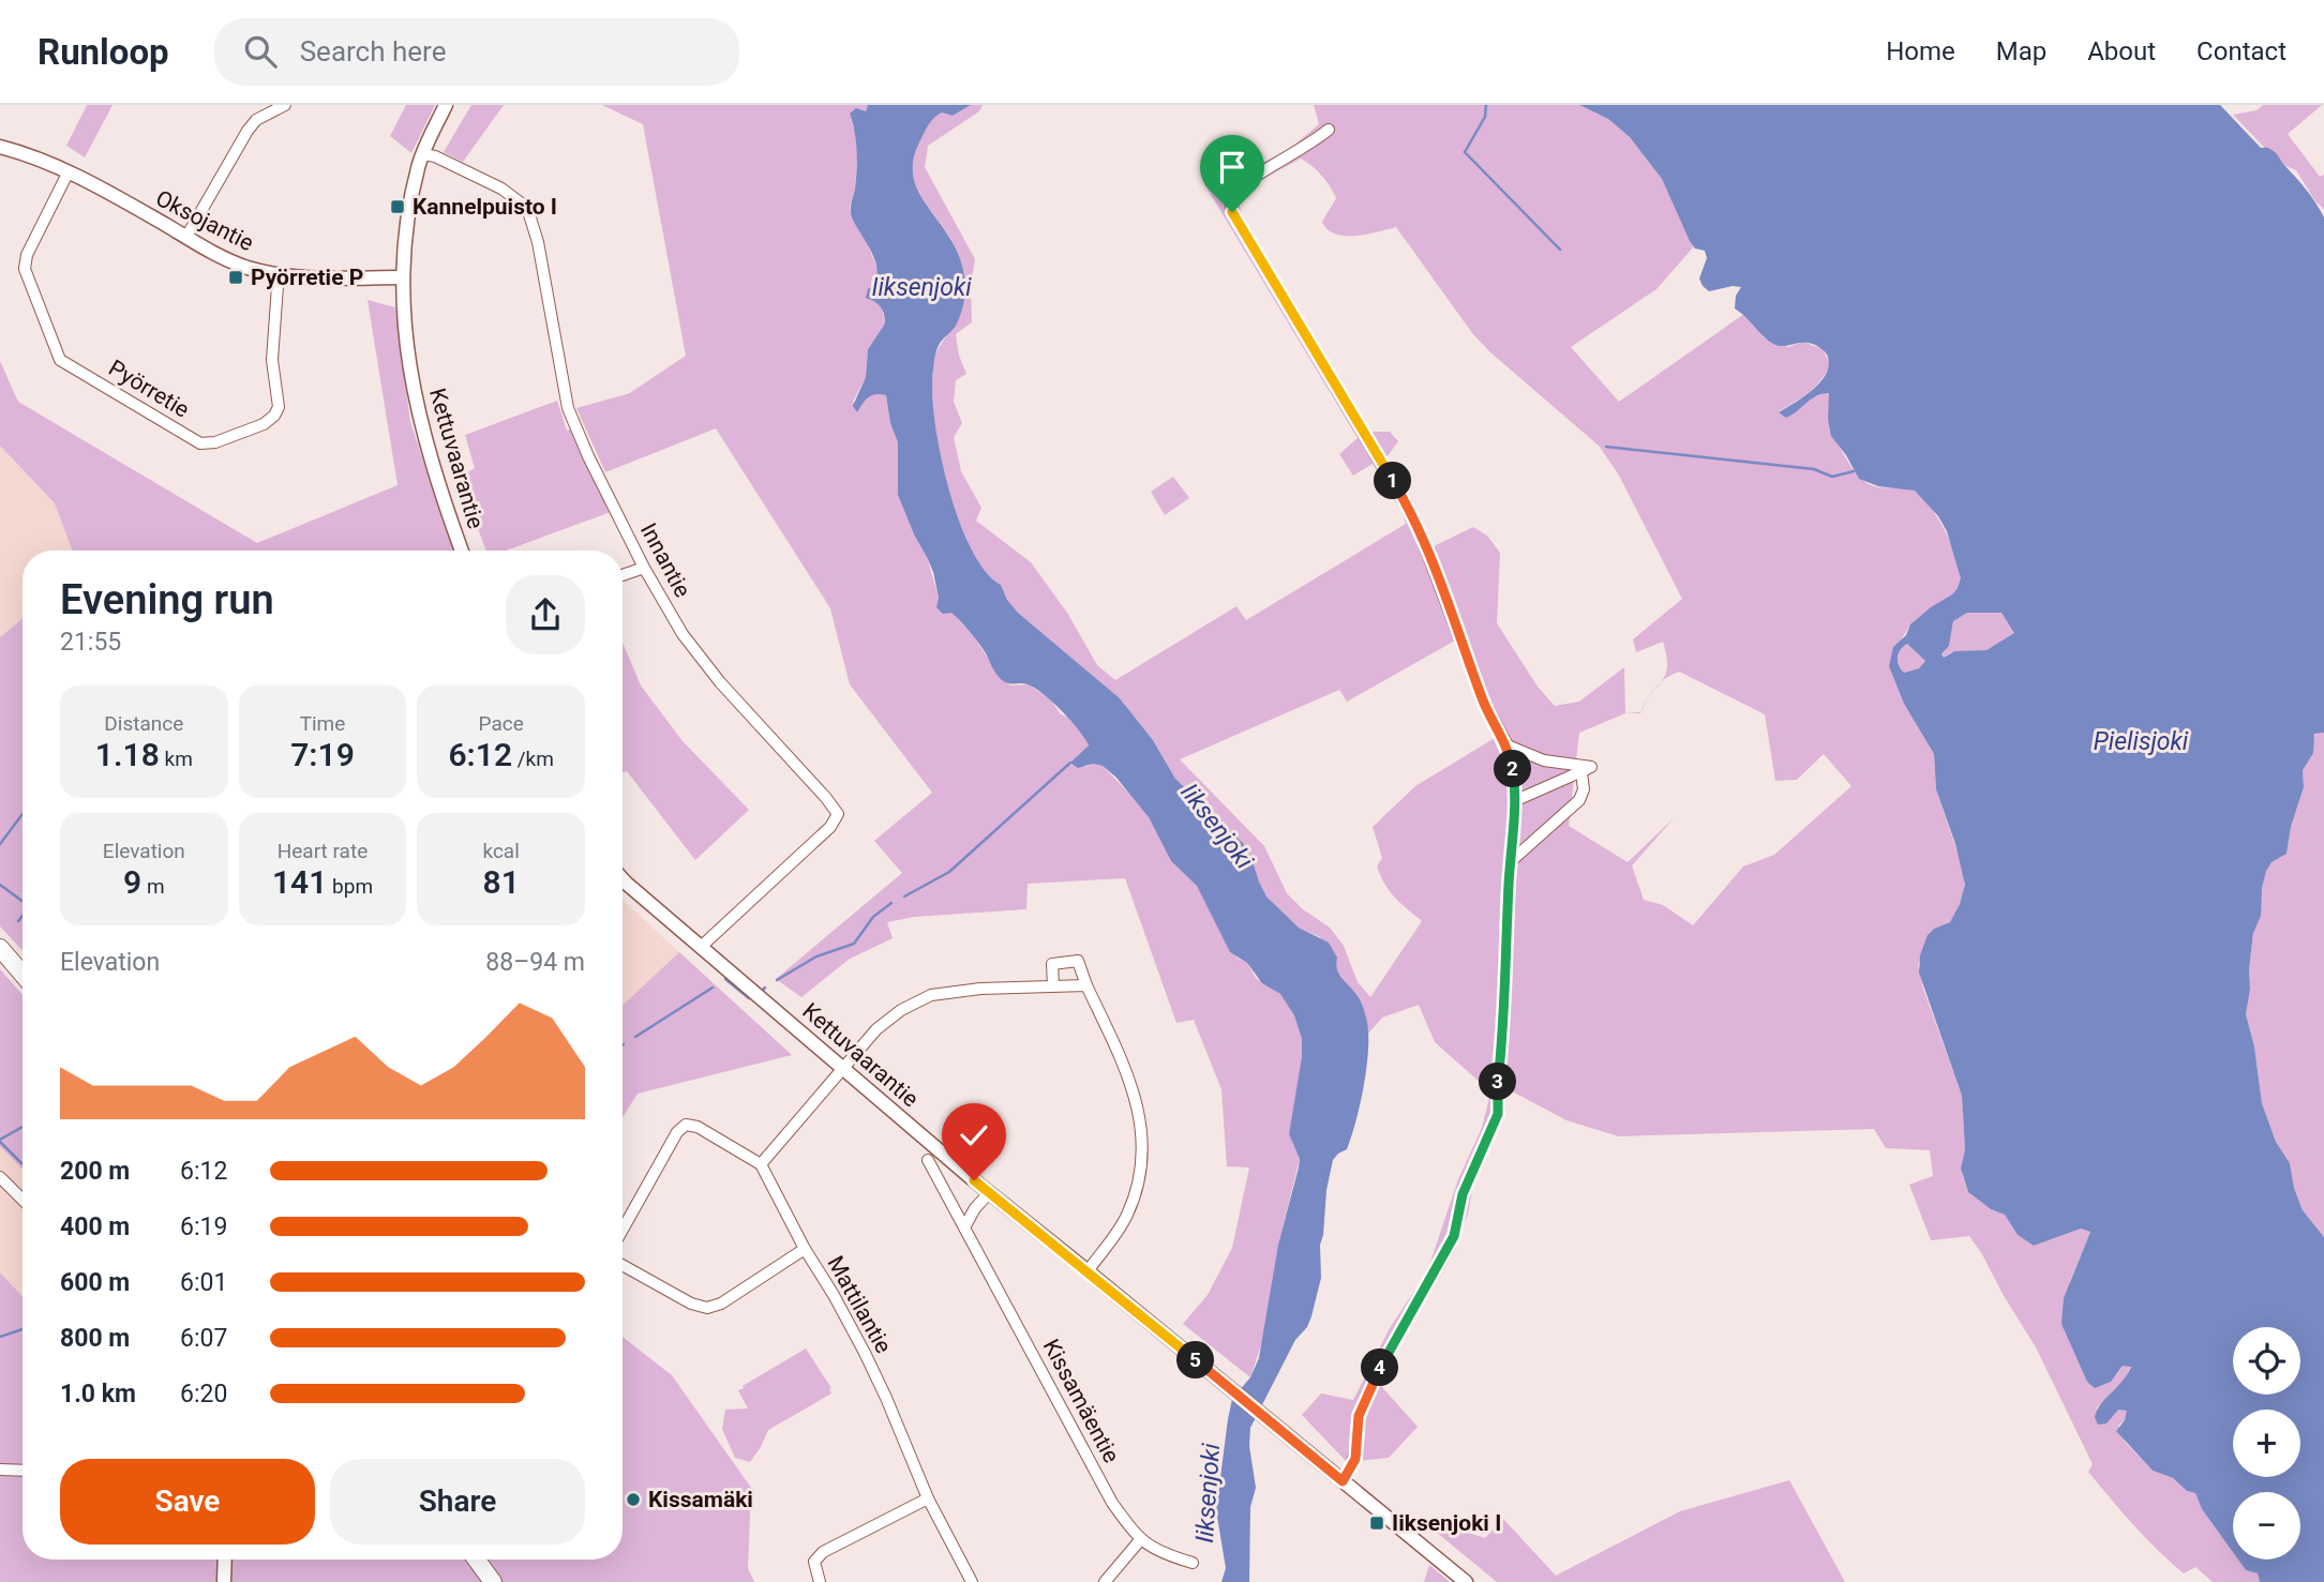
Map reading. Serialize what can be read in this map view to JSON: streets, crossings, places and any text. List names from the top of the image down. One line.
{"streets":{"street":["Oksojantie","Pyörretie","Kettuvaarantie","Innantie","Mattilantie","Kissamäentie"]},"crossings":[["Oksojantie","Pyörretie"],["Oksojantie","Kettuvaarantie"],["Kettuvaarantie","Innantie"]],"water":["Iiksenjoki","Pielisjoki"],"places":{"transit":["Kannelpuisto I","Pyörretie P","Iiksenjoki I"],"other":["Kissamäki"]},"page":{"header":"Runloop","search":"Search here","nav":["Home","Map","About","Contact"],"pins":["1","2","3","5","4"],"heading":["Evening run","21:55"],"stats":[["Distance","1.18 km"],["Time","7:19"],["Pace","6:12 /km"],["Elevation","9 m"],["Heart rate","141 bpm"],["kcal","81"]],"chart":["Elevation","88–94 m"],"list":[{"name":"200 m","note":"6:12"},{"name":"400 m","note":"6:19"},{"name":"600 m","note":"6:01"},{"name":"800 m","note":"6:07"},{"name":"1.0 km","note":"6:20"}],"map_buttons":["+","−"],"buttons":["Save","Share"]}}
